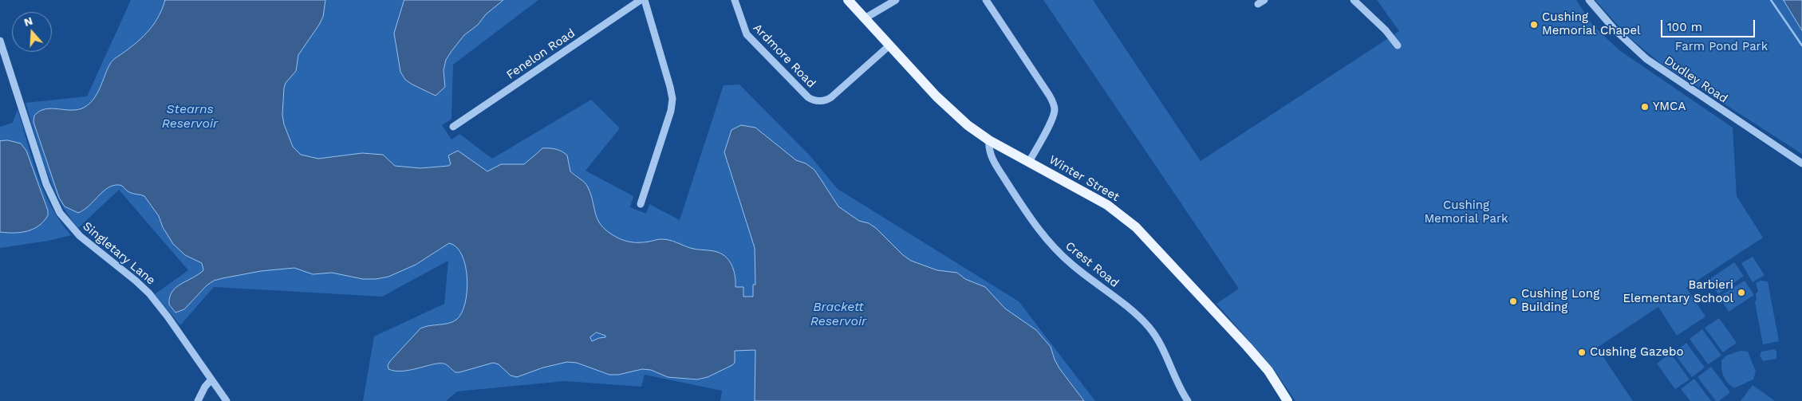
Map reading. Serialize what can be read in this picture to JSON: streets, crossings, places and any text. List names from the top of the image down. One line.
{"streets":{"main road":["Winter Street"],"street":["Fenelon Road","Ardmore Road","Dudley Road","Singletary Lane","Crest Road"]},"crossings":[["Ardmore Road","Winter Street"],["Winter Street","Crest Road"]],"water":["Stearns Reservoir","Brackett Reservoir"],"parks":["Farm Pond Park","Cushing Memorial Park"],"places":["Cushing Memorial Chapel","YMCA","Barbieri Elementary School","Cushing Long Building","Cushing Gazebo"],"scale_bar":"100 m","north":"top"}
